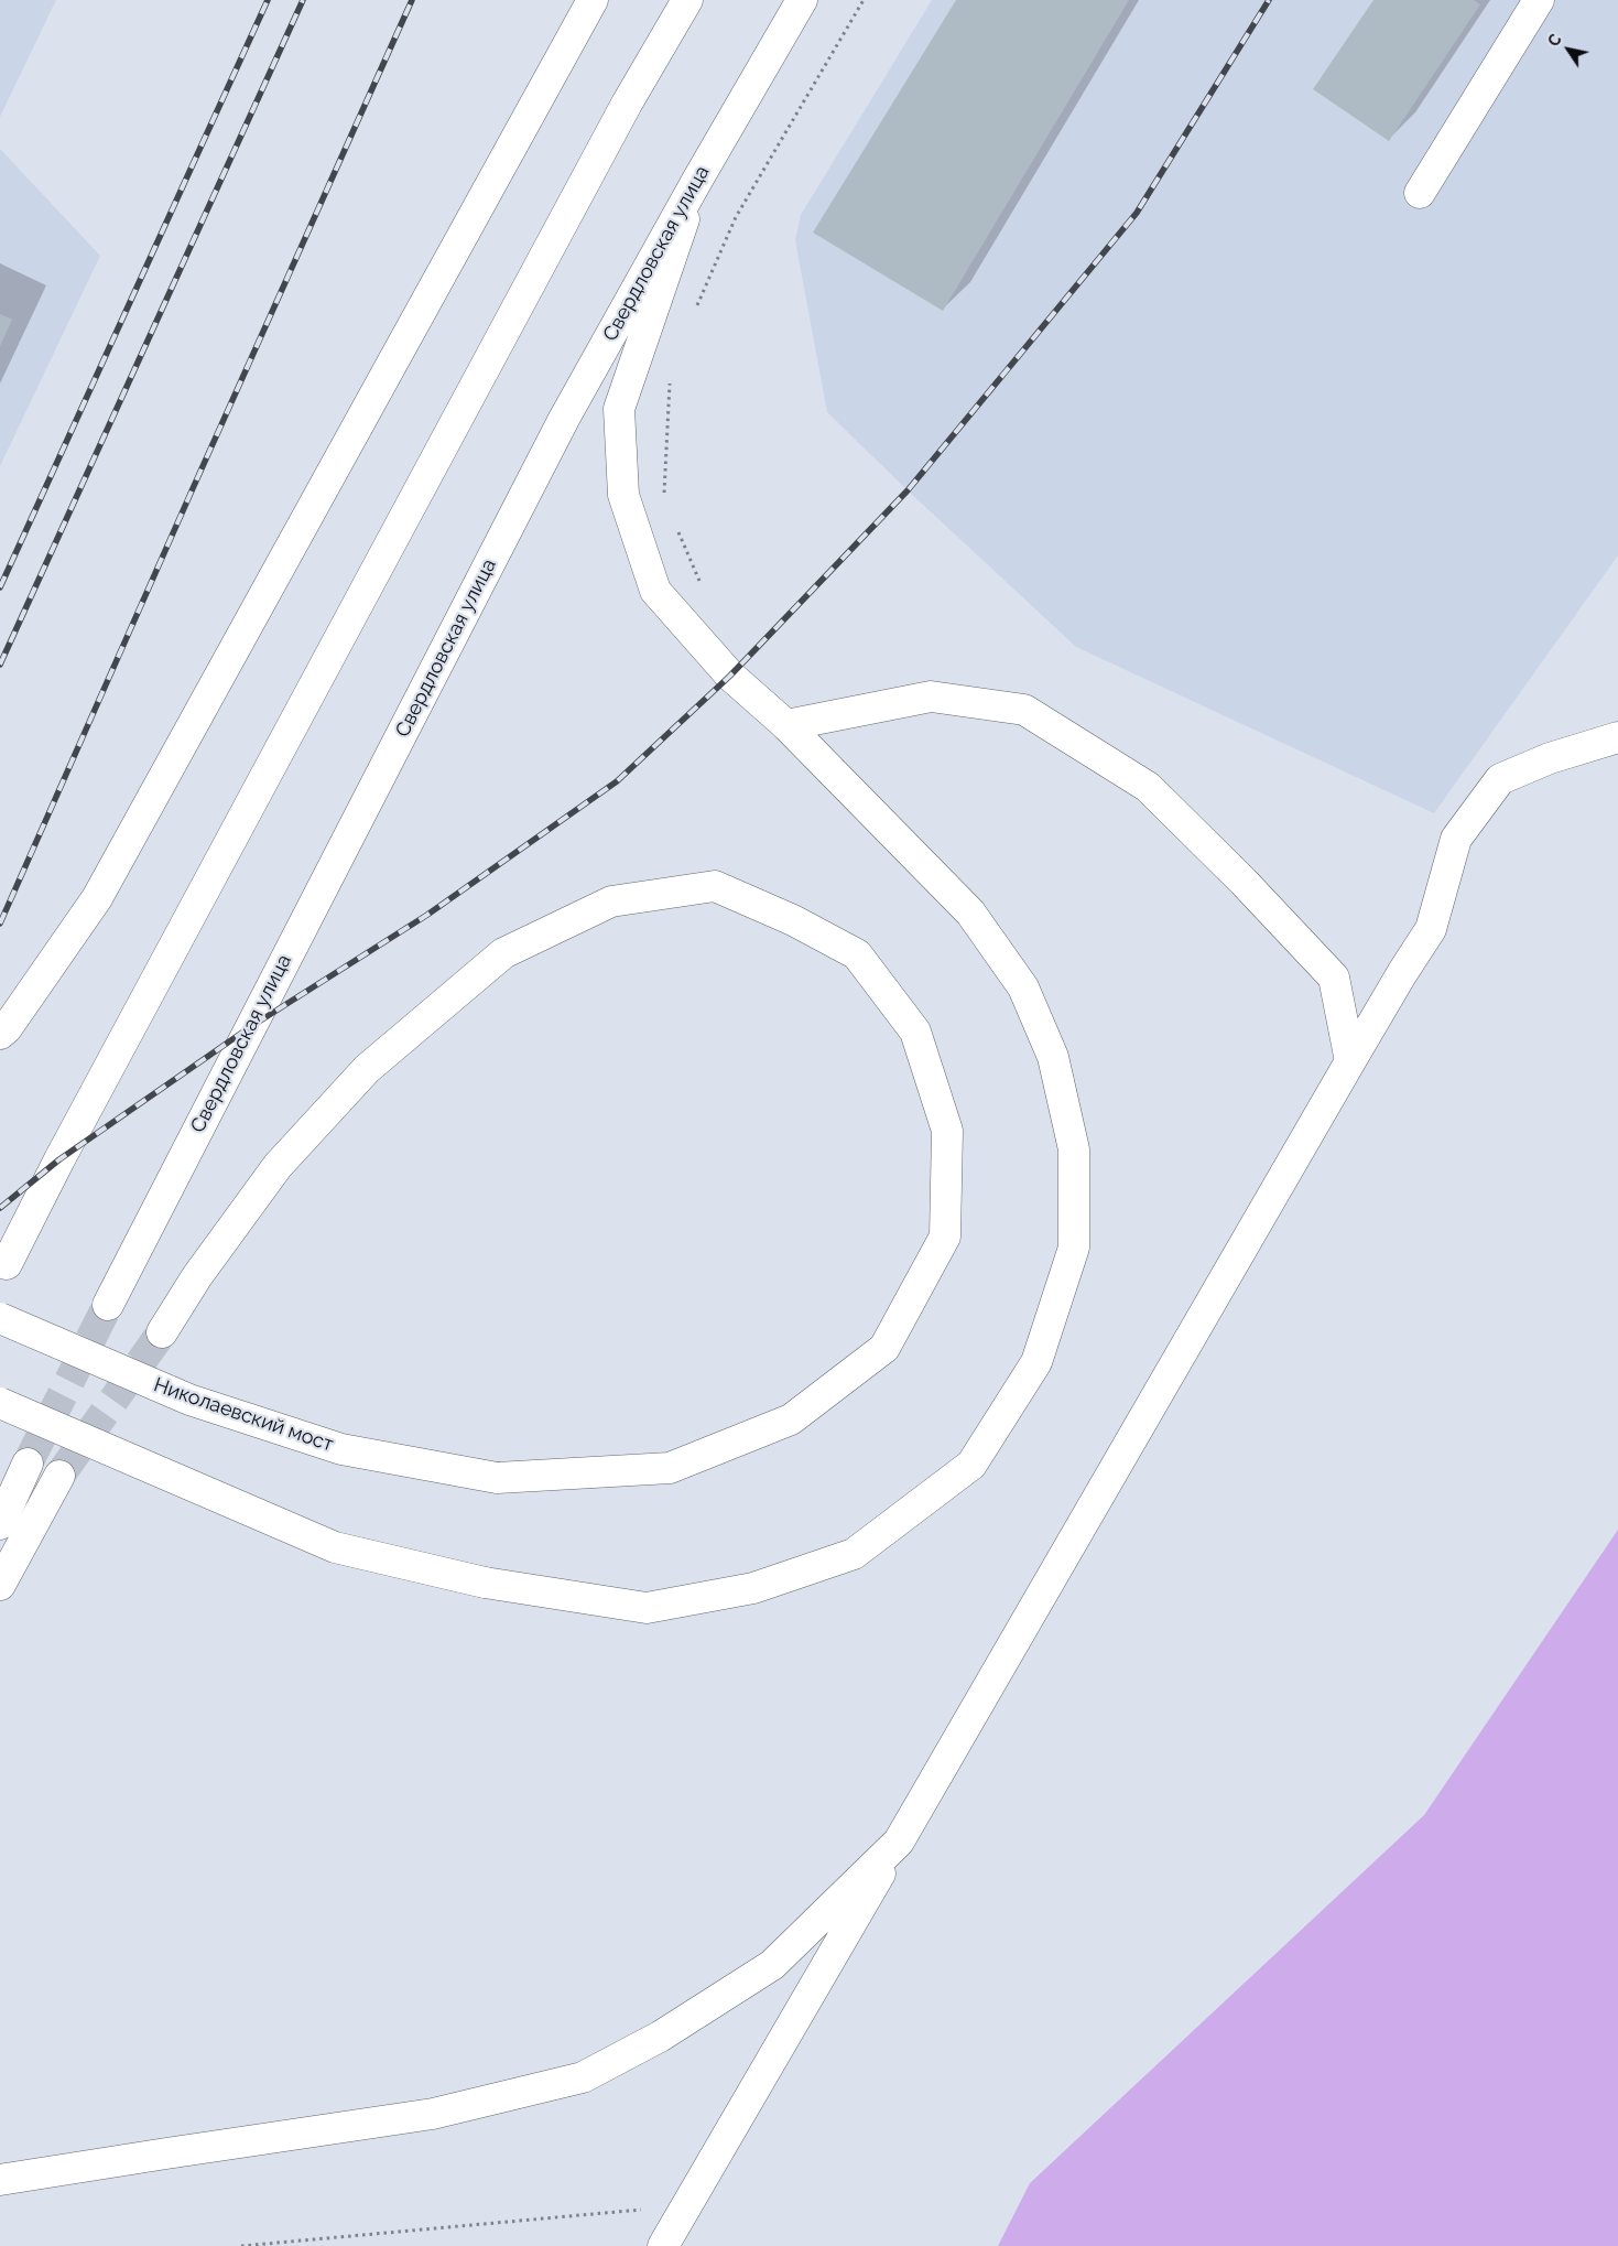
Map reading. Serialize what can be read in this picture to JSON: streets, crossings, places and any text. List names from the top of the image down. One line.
{"streets":{"main road":["Свердловская улица","Николаевский мост"]},"north":"top left"}
